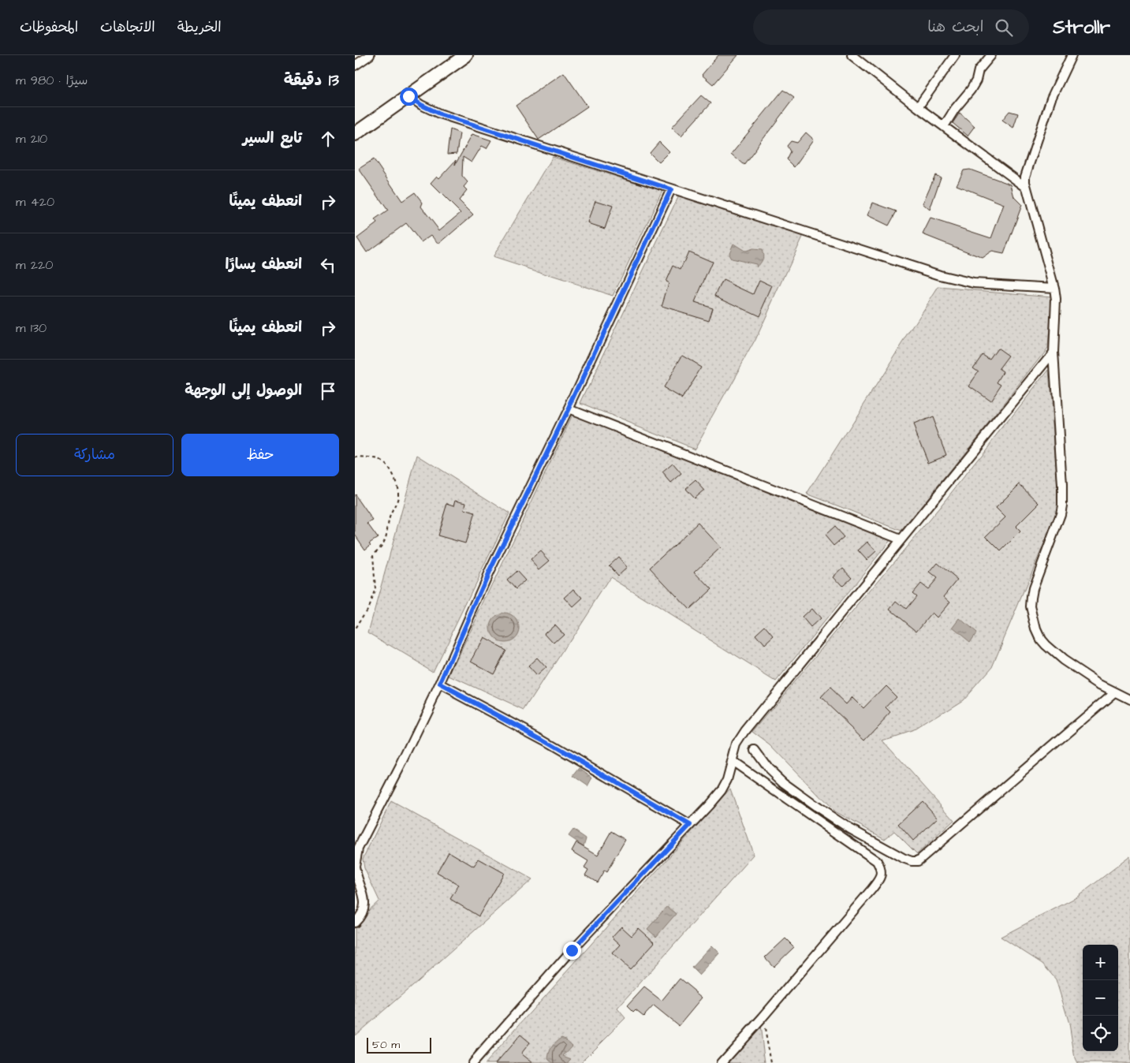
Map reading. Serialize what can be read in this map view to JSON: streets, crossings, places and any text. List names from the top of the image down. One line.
{"scale_bar":"50 m","page":{"header":"Strollr","search":"ابحث هنا","nav":["الخريطة","الاتجاهات","المحفوظات"],"heading":["13 دقيقة","سيرًا · 980 m"],"list":[["تابع السير","210 m"],["انعطف يمينًا","420 m"],["انعطف يسارًا","220 m"],["انعطف يمينًا","130 m"],"الوصول إلى الوجهة"],"buttons":["حفظ","مشاركة"],"map_buttons":["+","−"],"scale":"50 m"}}
